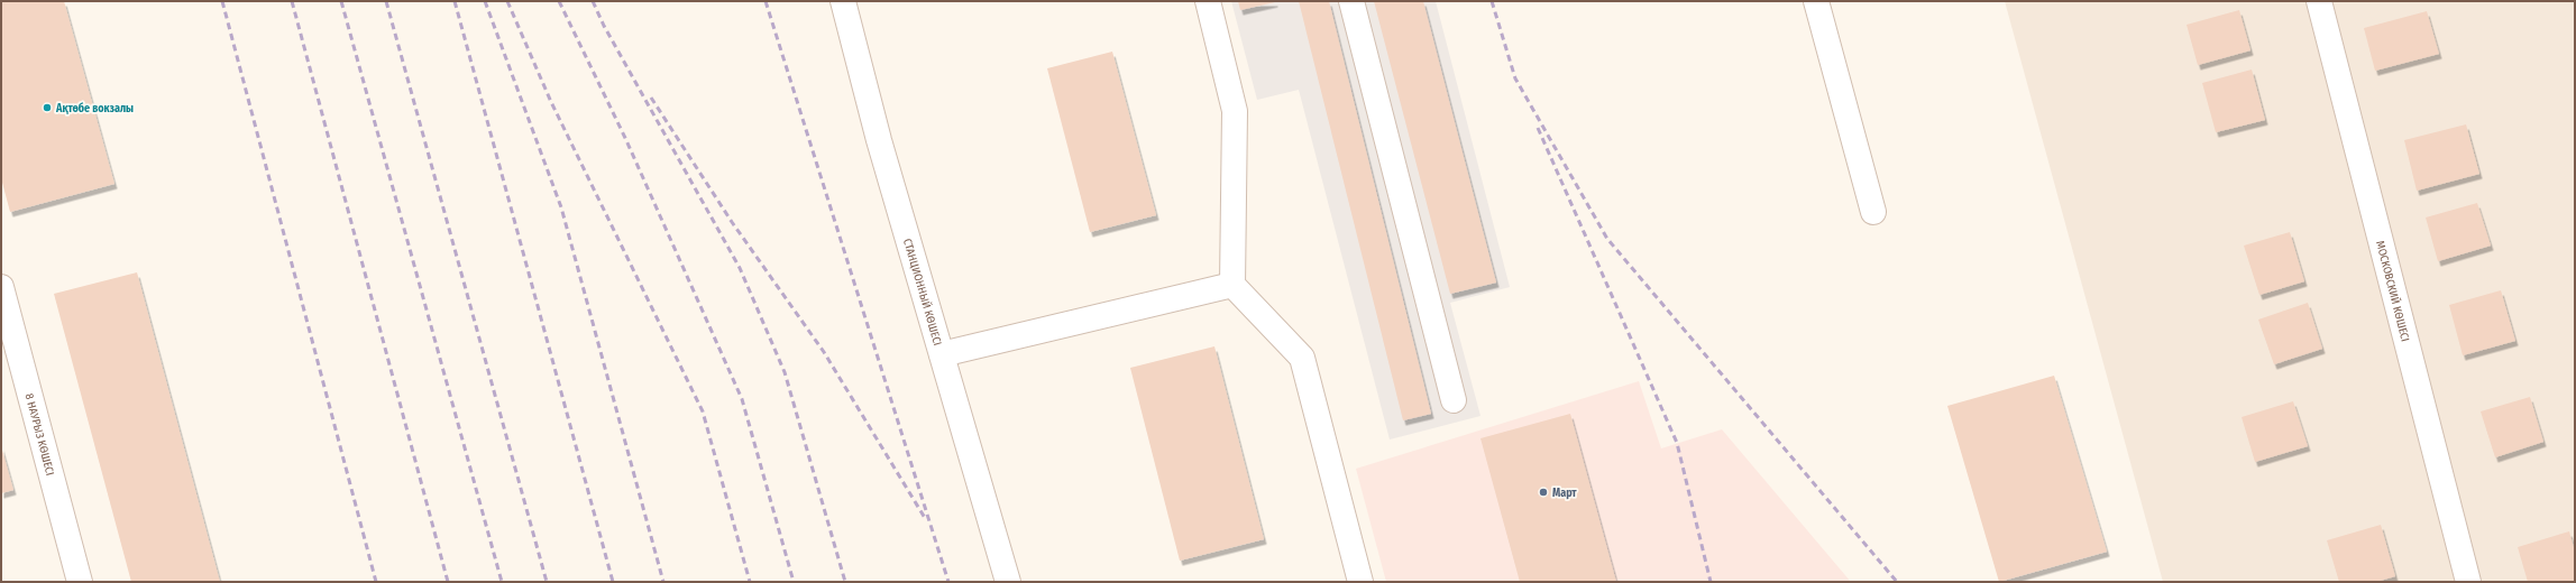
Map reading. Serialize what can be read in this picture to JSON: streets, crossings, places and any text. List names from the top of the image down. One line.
{"streets":{"street":["СТАНЦИОННЫЙ КӨШЕСІ","МОСКОВСКИЙ КӨШЕСІ","8 НАУРЫЗ КӨШЕСІ"]},"places":["Ақтөбе вокзалы","Март"]}
